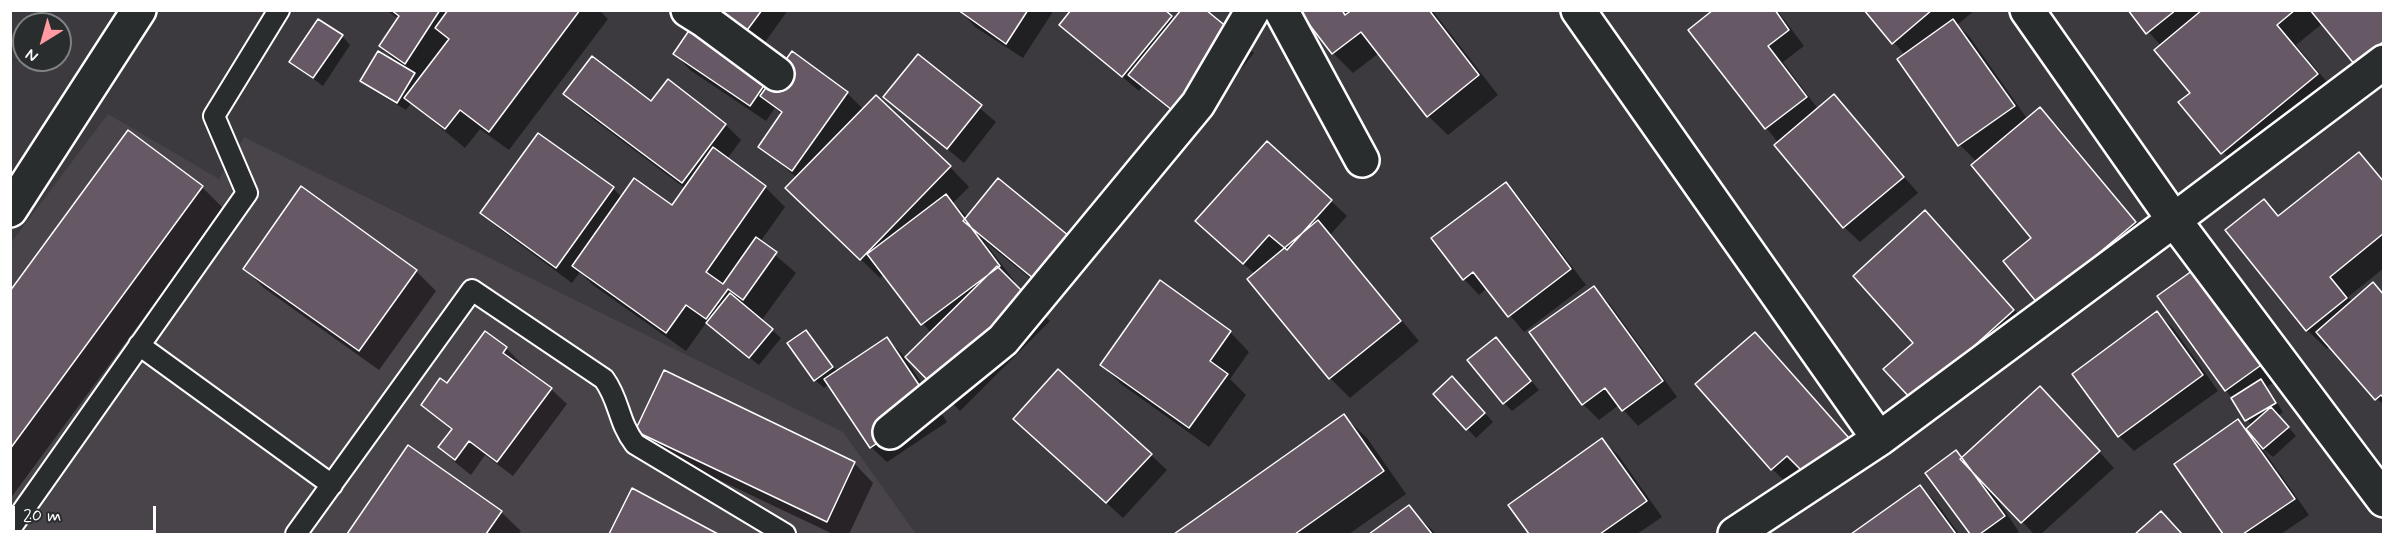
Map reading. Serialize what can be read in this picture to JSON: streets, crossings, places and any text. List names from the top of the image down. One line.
{"scale_bar":"20 m","north":"bottom left"}
